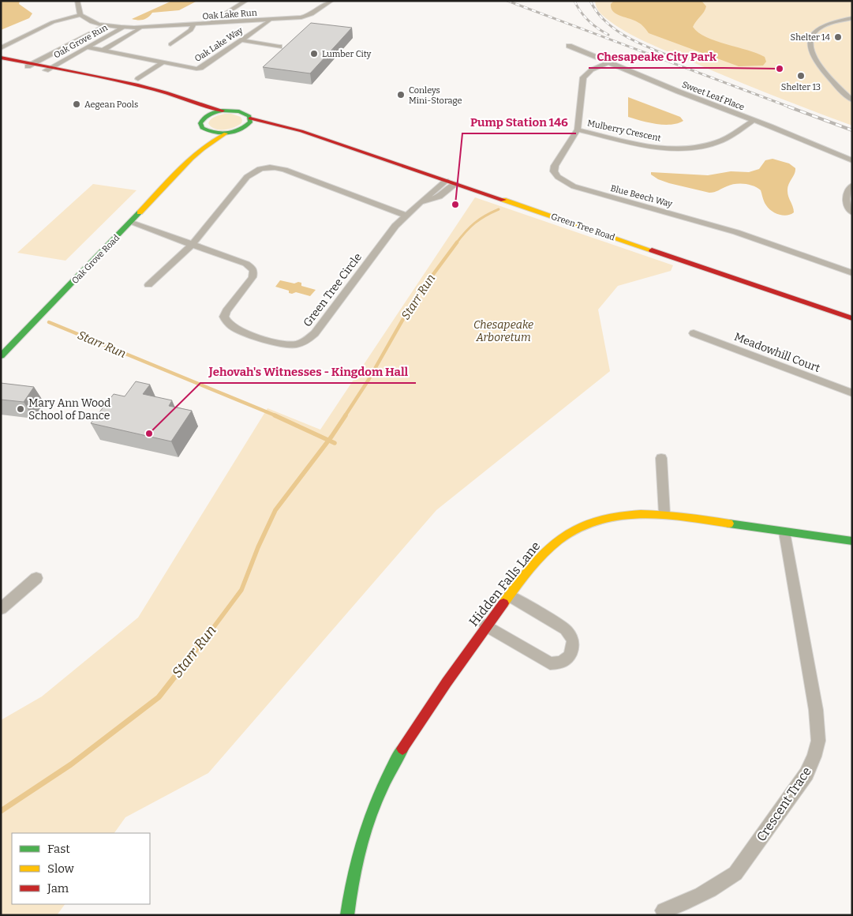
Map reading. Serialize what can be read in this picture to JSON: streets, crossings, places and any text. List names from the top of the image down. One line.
{"streets":{"street":["Oak Lake Run","Oak Grove Run","Oak Lake Way","Sweet Leaf Place","Mulberry Crescent","Blue Beech Way","Green Tree Road","Oak Grove Road","Green Tree Circle","Meadowhill Court","Hidden Falls Lane","Crescent Trace"]},"crossings":[["Oak Lake Run","Oak Grove Run"],["Oak Lake Run","Oak Lake Way"],["Oak Grove Run","Oak Lake Way"],["Sweet Leaf Place","Mulberry Crescent"],["Sweet Leaf Place","Blue Beech Way"],["Mulberry Crescent","Blue Beech Way"],["Green Tree Road","Oak Grove Road"],["Green Tree Road","Green Tree Circle"],["Oak Grove Road","Green Tree Circle"],["Hidden Falls Lane","Crescent Trace"]],"water":["Starr Run"],"parks":["Chesapeake Arboretum"],"places":["Shelter 14","Lumber City","Chesapeake City Park","Shelter 13","Conleys Mini-Storage","Aegean Pools","Pump Station 146","Mary Ann Wood School of Dance","Jehovah's Witnesses - Kingdom Hall"],"legend":["Fast","Slow","Jam"]}
